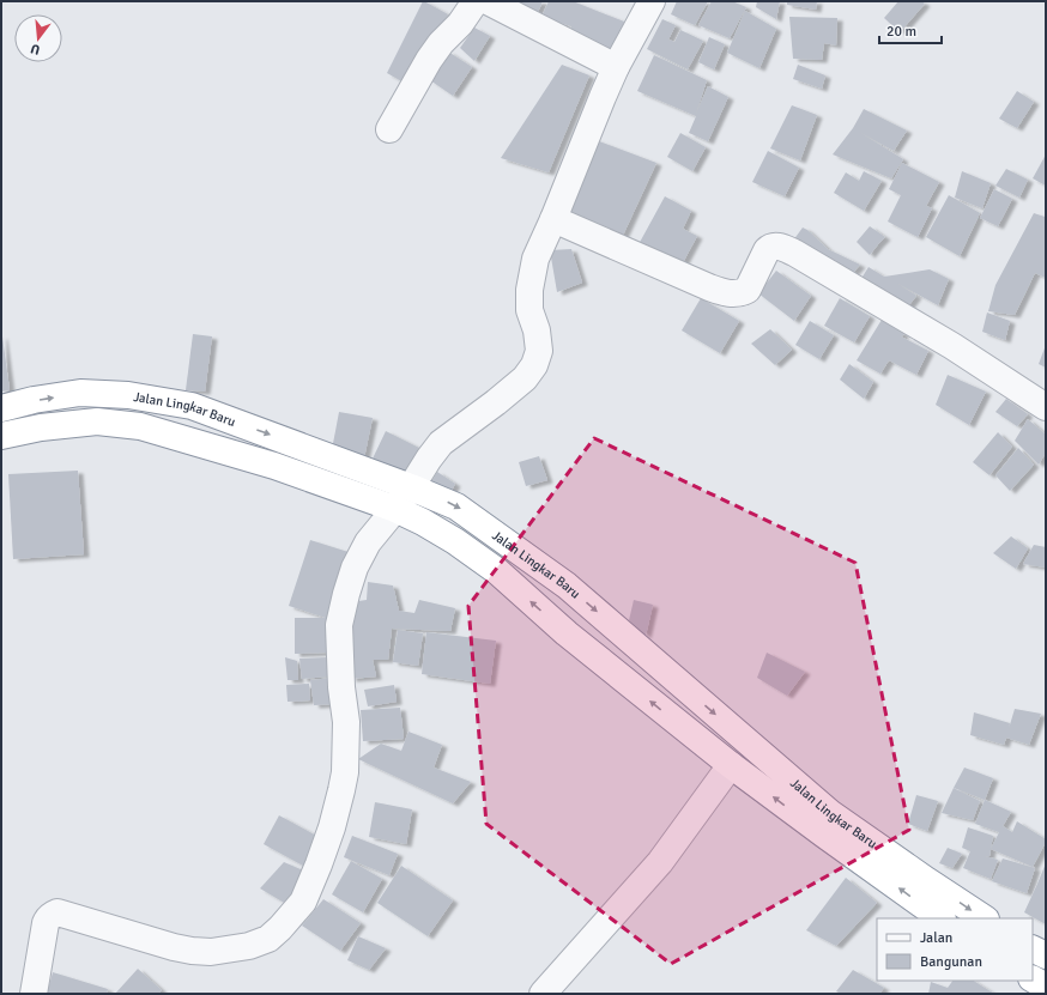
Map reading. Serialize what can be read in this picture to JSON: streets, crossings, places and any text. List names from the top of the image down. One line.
{"streets":{"highway":["Jalan Lingkar Baru"]},"legend":["Jalan","Bangunan"],"scale_bar":"20 m","north":"bottom"}
